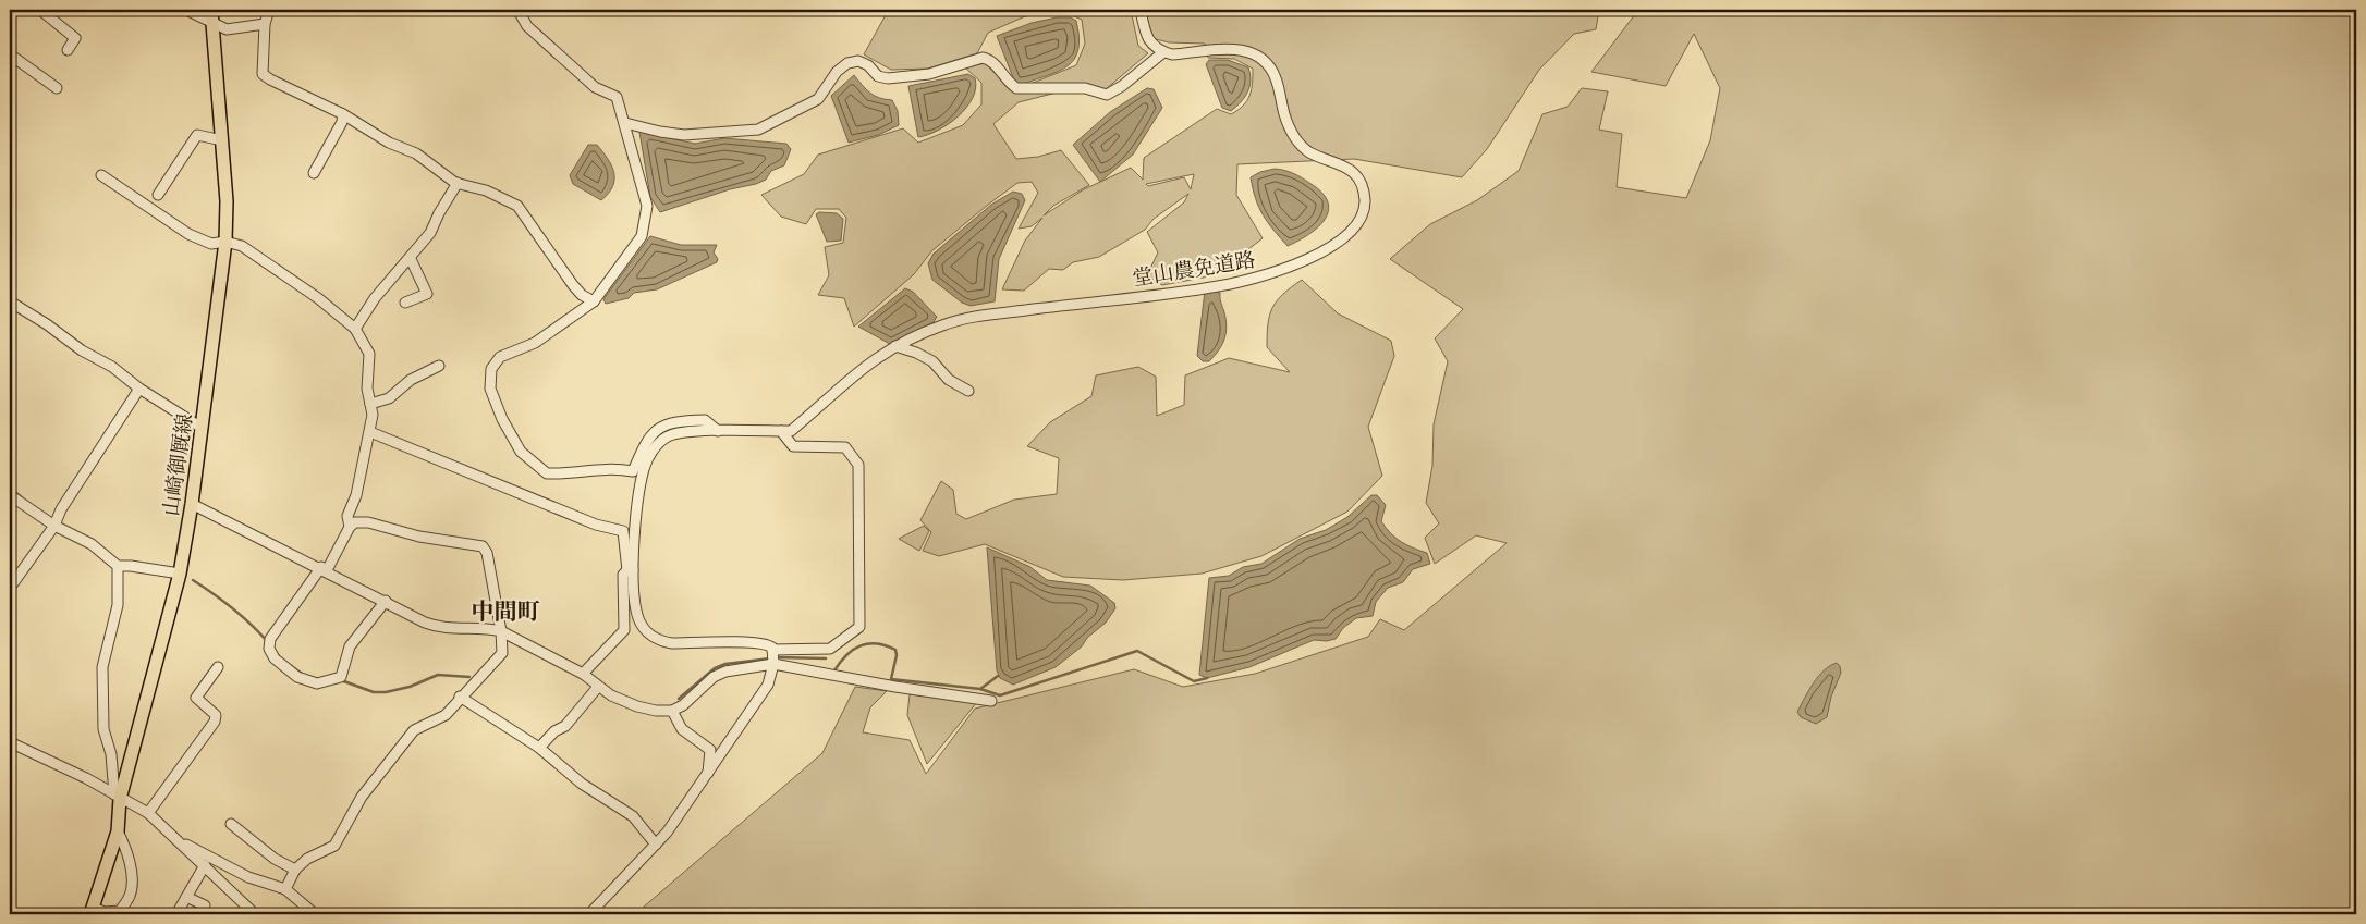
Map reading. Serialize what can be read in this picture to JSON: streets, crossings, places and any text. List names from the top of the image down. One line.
{"streets":{"main road":["山崎御厩線"],"street":["堂山農免道路"]},"districts":["中間町"]}
